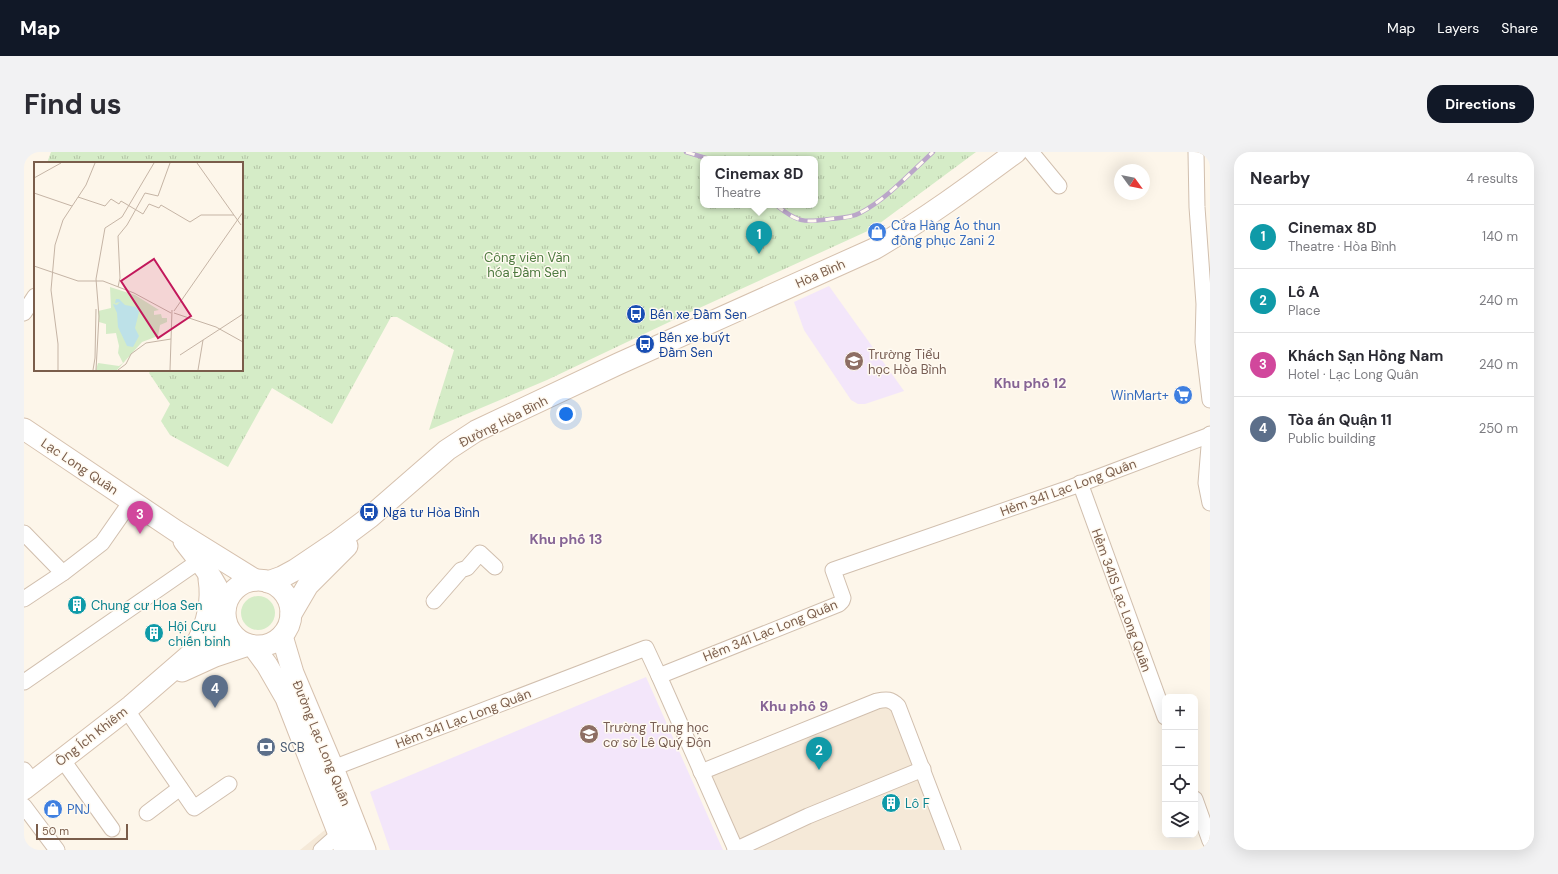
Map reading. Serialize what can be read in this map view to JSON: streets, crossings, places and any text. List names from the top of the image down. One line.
{"streets":{"main road":["Hòa Bình","Đường Hòa Bình","Lạc Long Quân","Ông Ích Khiêm","Đường Lạc Long Quân"],"street":["Hẻm 341 Lạc Long Quân","Hẻm 341S Lạc Long Quân"]},"crossings":[["Hòa Bình","Đường Hòa Bình"],["Đường Hòa Bình","Đường Lạc Long Quân"],["Hẻm 341 Lạc Long Quân","Hẻm 341S Lạc Long Quân"],["Hẻm 341 Lạc Long Quân","Đường Lạc Long Quân"]],"districts":["Khu phố 12","Khu phố 13","Khu phố 9"],"parks":["Công viên Văn hóa Đầm Sen"],"places":{"shop":["Cửa Hàng Áo thun đồng phục Zani 2","PNJ"],"bus stop":["Bến xe Đầm Sen","Bến xe buýt Đầm Sen","Ngã tư Hòa Bình"],"school or university":["Trường Tiểu học Hòa Bình","Trường Trung học cơ sở Lê Quý Đôn"],"supermarket":["WinMart+"],"building":["Chung cư Hoa Sen","Hội Cựu chiến binh","Lô F"],"bank":["SCB"]},"scale_bar":"50 m","north":"bottom right","page":{"header":"Map","nav":["Map","Layers","Share"],"buttons":"Directions","title":"Find us","heading":["Nearby","4 results"],"popup":["Cinemax 8D","Theatre"],"list":[{"mark":"1","name":"Cinemax 8D","note":"Theatre · Hòa Bình","value":"140 m"},{"mark":"2","name":"Lô A","note":"Place","value":"240 m"},{"mark":"3","name":"Khách Sạn Hồng Nam","note":"Hotel · Lạc Long Quân","value":"240 m"},{"mark":"4","name":"Tòa án Quận 11","note":"Public building","value":"250 m"}],"pins":["1","3","4","2"],"map_buttons":["+","−"],"scale":"50 m"}}
